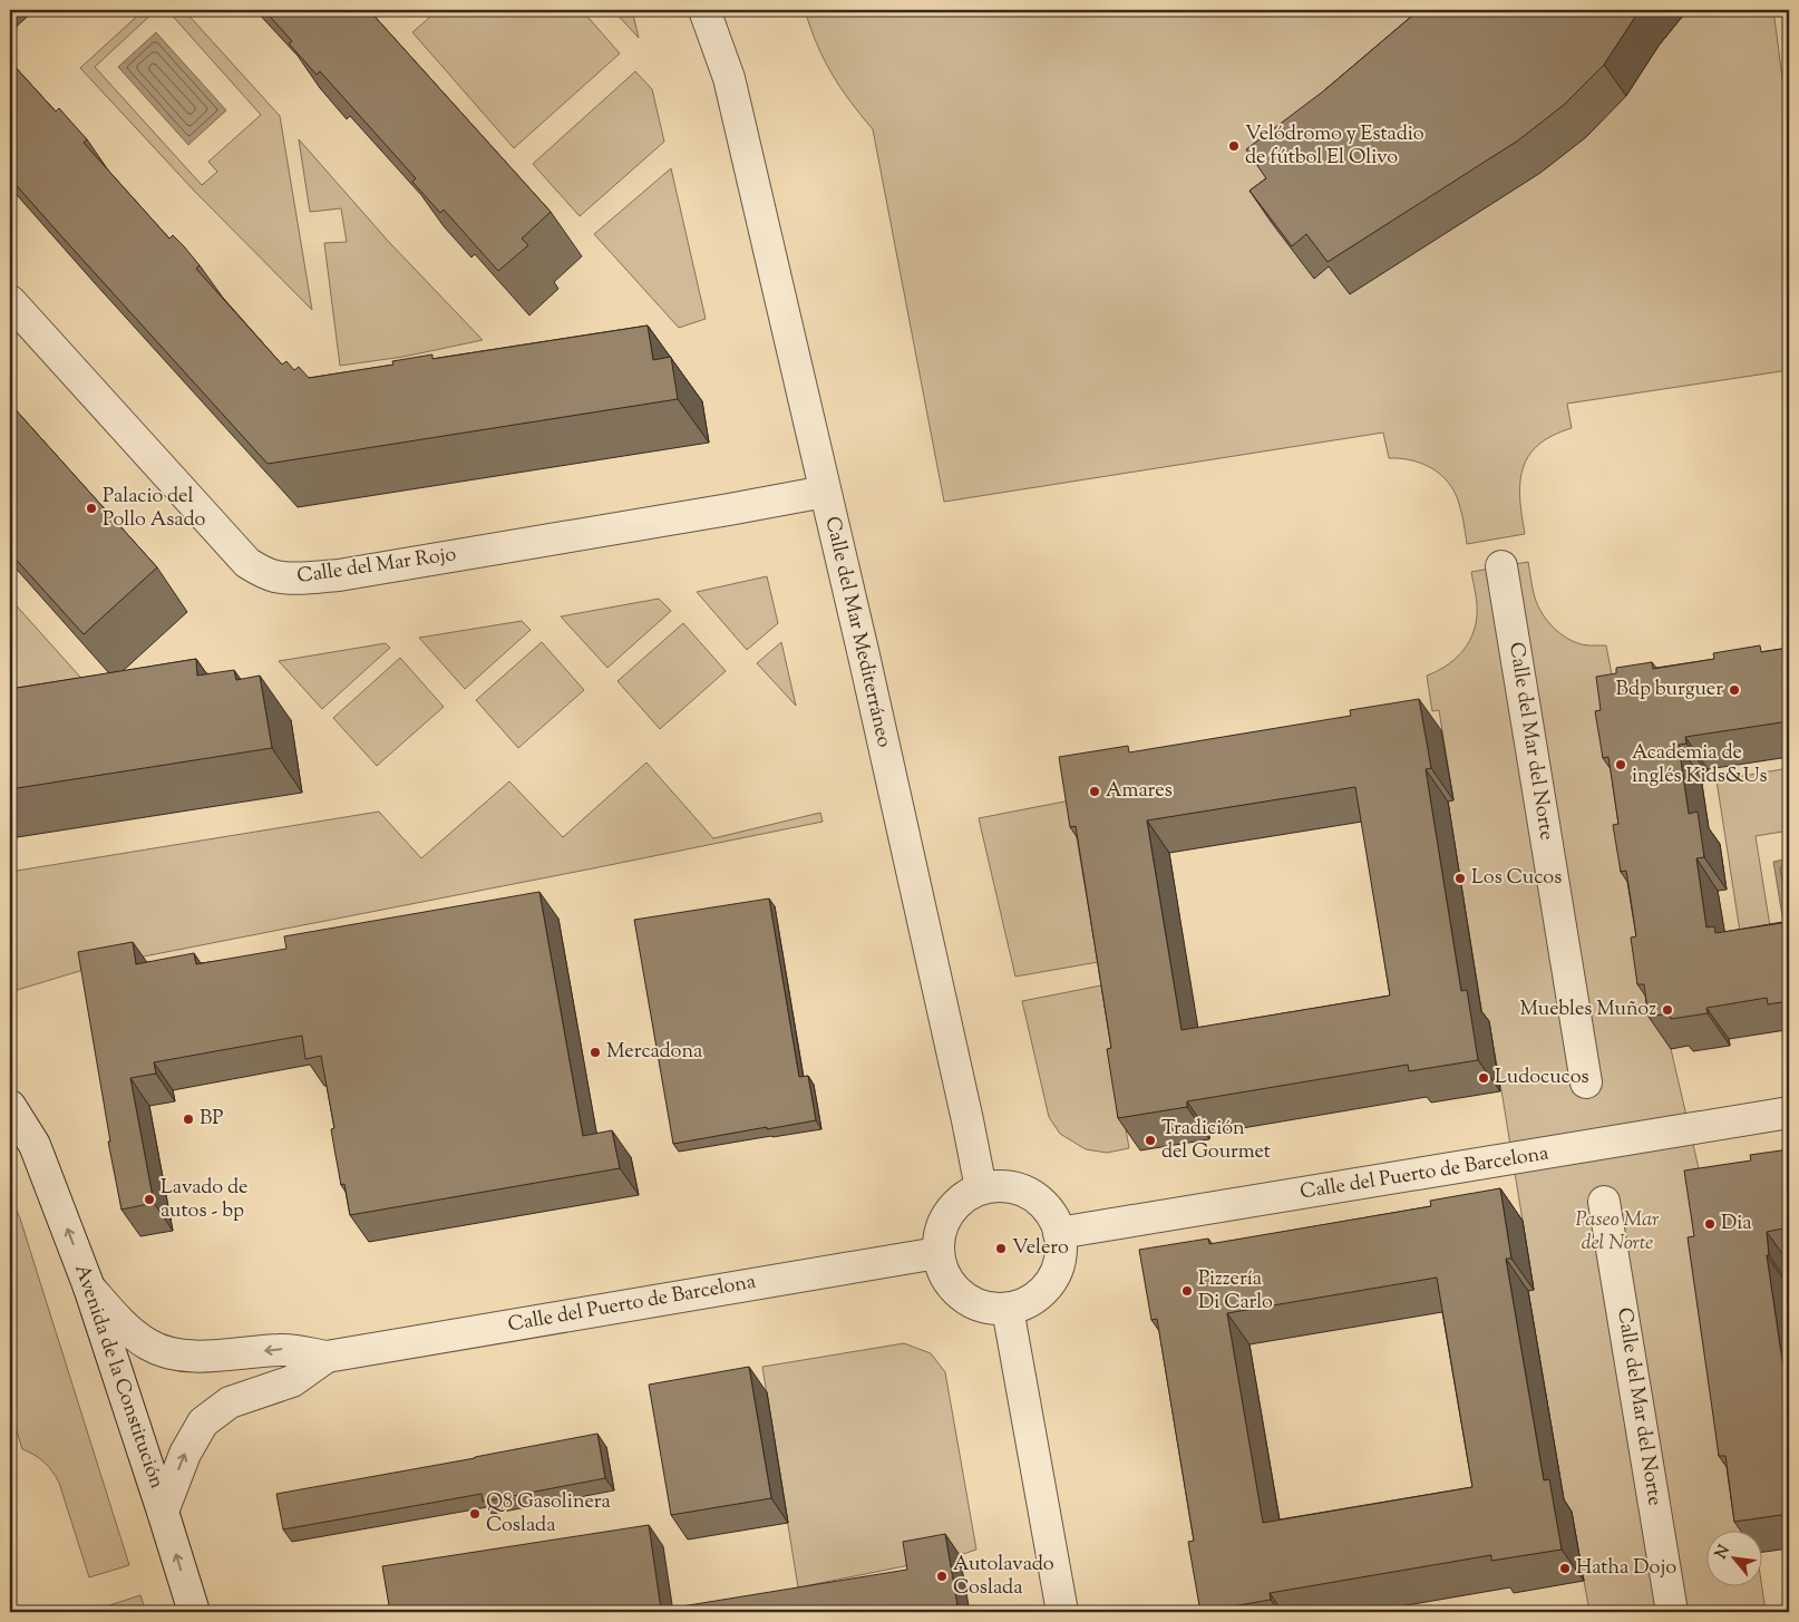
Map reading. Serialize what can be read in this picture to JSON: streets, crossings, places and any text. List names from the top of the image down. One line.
{"streets":{"street":["Calle del Mar Rojo","Calle del Mar Mediterráneo","Calle del Mar del Norte","Calle del Puerto de Barcelona","Avenida de la Constitución"]},"crossings":[["Calle del Mar Rojo","Calle del Mar Mediterráneo"],["Calle del Mar Mediterráneo","Calle del Puerto de Barcelona"],["Calle del Puerto de Barcelona","Avenida de la Constitución"]],"one_way":["Avenida de la Constitución"],"parks":["Paseo Mar del Norte"],"places":["Velódromo y Estadio de fútbol El Olivo","Palacio del Pollo Asado","Bdp burguer","Academia de inglés Kids&Us","Amares","Los Cucos","Muebles Muñoz","Mercadona","Ludocucos","BP","Tradición del Gourmet","Lavado de autos - bp","Dia","Velero","Pizzería Di Carlo","Q8 Gasolinera Coslada","Hatha Dojo","Autolavado Coslada"],"north":"top left"}
